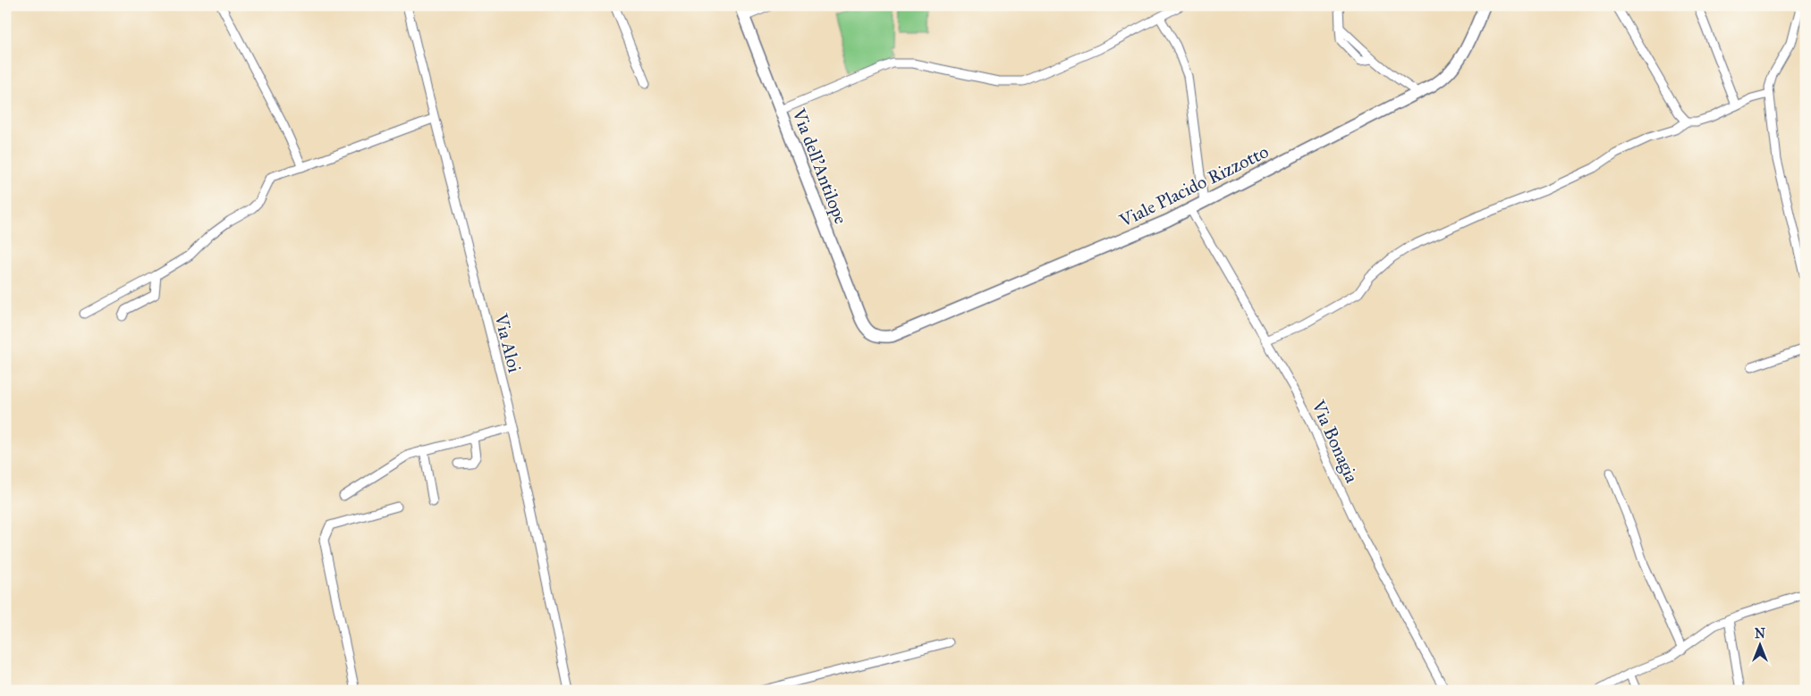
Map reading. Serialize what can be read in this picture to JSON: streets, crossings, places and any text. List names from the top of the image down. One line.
{"streets":{"street":["Via dell'Antilope","Viale Placido Rizzotto","Via Aloi","Via Bonagia"]},"crossings":[["Via dell'Antilope","Viale Placido Rizzotto"],["Viale Placido Rizzotto","Via Bonagia"]],"north":"top"}
